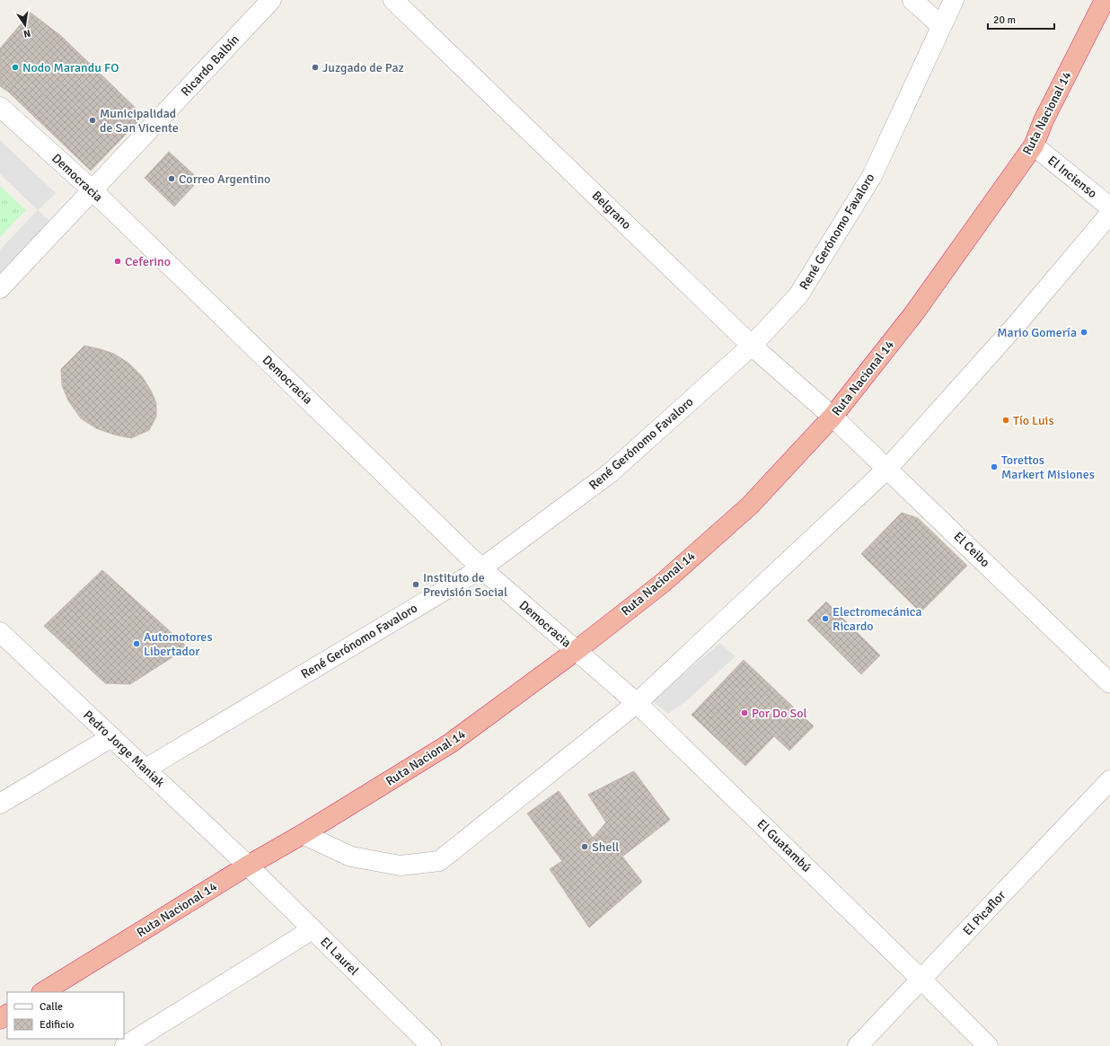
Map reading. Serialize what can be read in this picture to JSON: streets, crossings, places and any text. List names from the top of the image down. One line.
{"streets":{"highway":["Ruta Nacional 14"],"street":["Ricardo Balbín","El Incienso","Democracia","Belgrano","René Gerónomo Favaloro","El Ceibo","Pedro Jorge Maniak","El Guatambú","El Picaflor","El Laurel"]},"crossings":[["Ricardo Balbín","Democracia"],["Ruta Nacional 14","El Incienso"],["Ruta Nacional 14","Democracia"],["Ruta Nacional 14","Belgrano"],["Ruta Nacional 14","El Ceibo"],["Ruta Nacional 14","Pedro Jorge Maniak"],["Ruta Nacional 14","El Guatambú"],["Ruta Nacional 14","El Laurel"],["Democracia","René Gerónomo Favaloro"],["Democracia","El Guatambú"],["Belgrano","René Gerónomo Favaloro"],["Belgrano","El Ceibo"],["René Gerónomo Favaloro","Pedro Jorge Maniak"],["Pedro Jorge Maniak","El Laurel"],["El Guatambú","El Picaflor"]],"places":["Nodo Marandu FO","Juzgado de Paz","Municipalidad de San Vicente","Correo Argentino","Ceferino","Mario Gomería","Tío Luis","Torettos Markert Misiones","Instituto de Previsión Social","Electromecánica Ricardo","Automotores Libertador","Por Do Sol","Shell"],"legend":["Calle","Edificio"],"scale_bar":"20 m","north":"bottom"}
